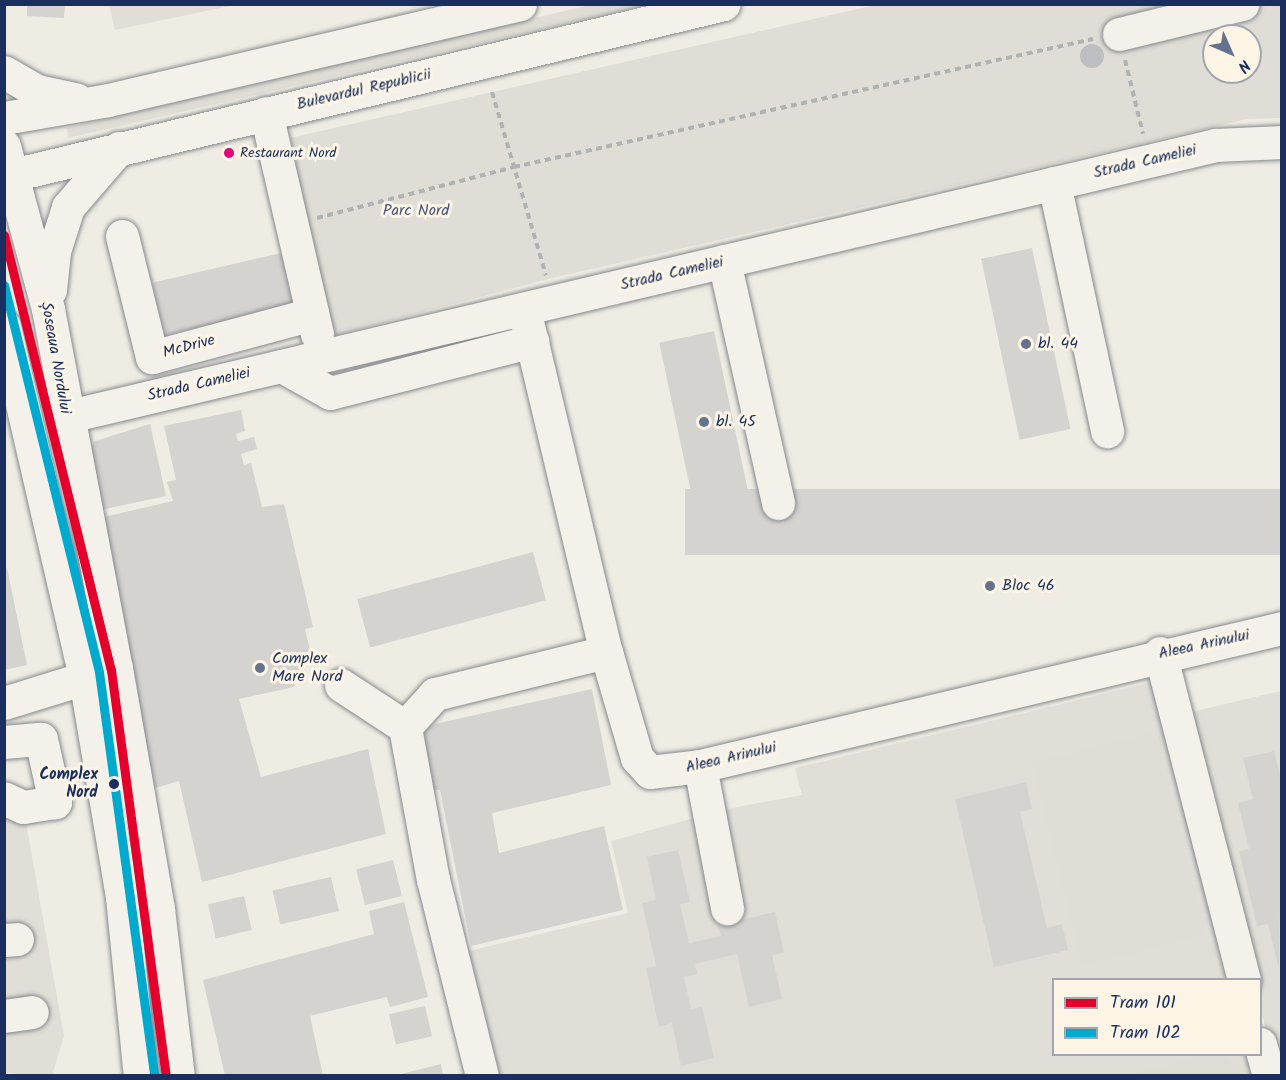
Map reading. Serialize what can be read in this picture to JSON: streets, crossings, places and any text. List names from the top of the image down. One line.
{"streets":{"street":["Bulevardul Republicii","Strada Cameliei","McDrive","Șoseaua Nordului","Aleea Arinului"]},"crossings":[["Bulevardul Republicii","Șoseaua Nordului"],["Strada Cameliei","Șoseaua Nordului"],["Strada Cameliei","Aleea Arinului"]],"parks":["Parc Nord"],"places":["Restaurant Nord","bl. 44","bl. 45","Bloc 46","Complex Mare Nord","Complex Nord"],"lines":["tram line 101","tram line 102"],"legend":["Tram 101","Tram 102"],"north":"bottom right"}
